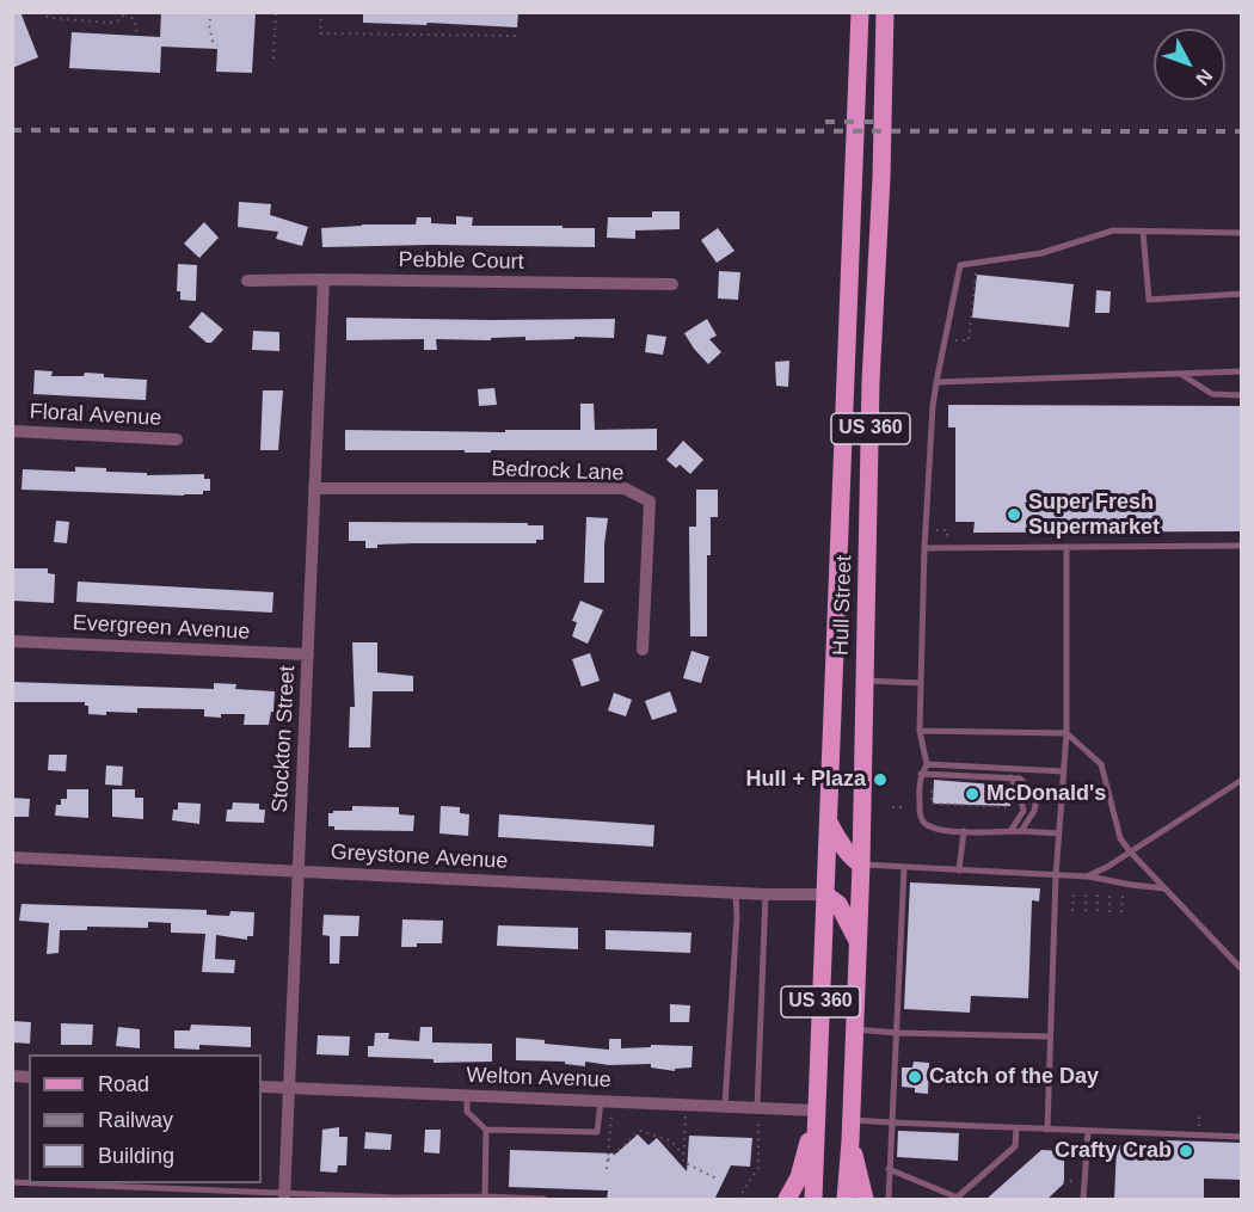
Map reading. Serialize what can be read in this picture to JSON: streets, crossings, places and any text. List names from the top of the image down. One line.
{"streets":{"main road":["US 360","Hull Street"],"street":["Pebble Court","Floral Avenue","Bedrock Lane","Evergreen Avenue","Stockton Street","Greystone Avenue","Welton Avenue"]},"crossings":[["Pebble Court","Stockton Street"],["Bedrock Lane","Stockton Street"],["Hull Street","Greystone Avenue"],["Hull Street","Welton Avenue"],["Evergreen Avenue","Stockton Street"],["Stockton Street","Greystone Avenue"],["Stockton Street","Welton Avenue"]],"places":["Super Fresh Supermarket","Hull + Plaza","McDonald's","Catch of the Day","Crafty Crab"],"legend":["Road","Railway","Building"],"north":"bottom right"}
